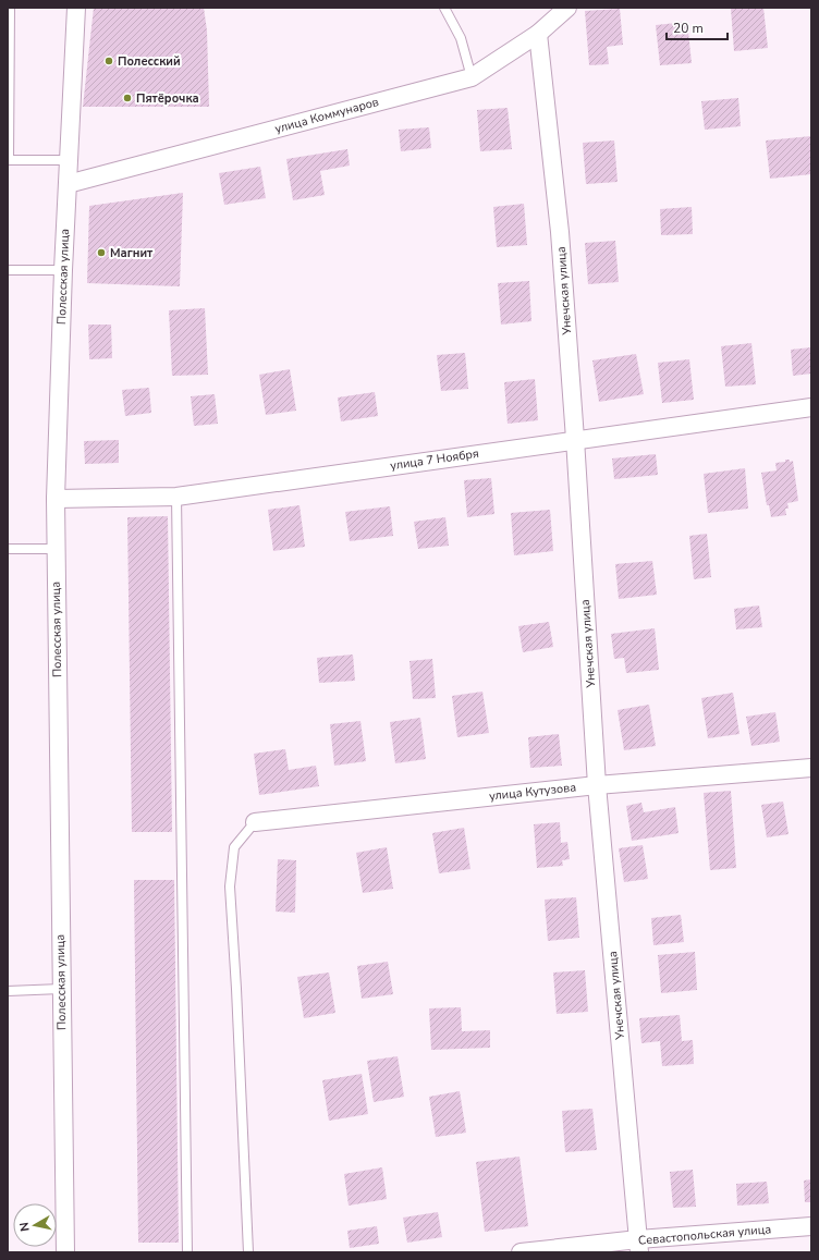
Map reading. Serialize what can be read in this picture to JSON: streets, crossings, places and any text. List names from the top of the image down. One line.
{"streets":{"street":["улица Коммунаров","Полесская улица","Унечская улица","улица 7 Ноября","улица Кутузова","Севастопольская улица"]},"crossings":[["улица Коммунаров","Полесская улица"],["улица Коммунаров","Унечская улица"],["Полесская улица","улица 7 Ноября"],["Унечская улица","улица 7 Ноября"],["Унечская улица","улица Кутузова"],["Унечская улица","Севастопольская улица"]],"places":["Полесский","Пятёрочка","Магнит"],"scale_bar":"20 m","north":"left"}
